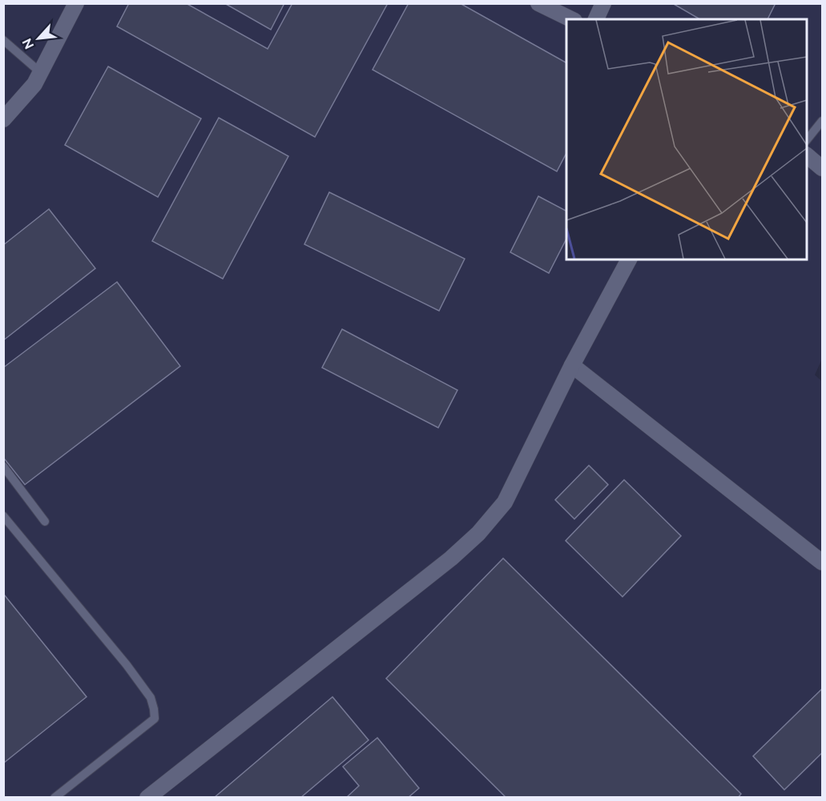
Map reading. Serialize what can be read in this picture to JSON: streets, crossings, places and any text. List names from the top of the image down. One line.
{"north":"bottom left"}
